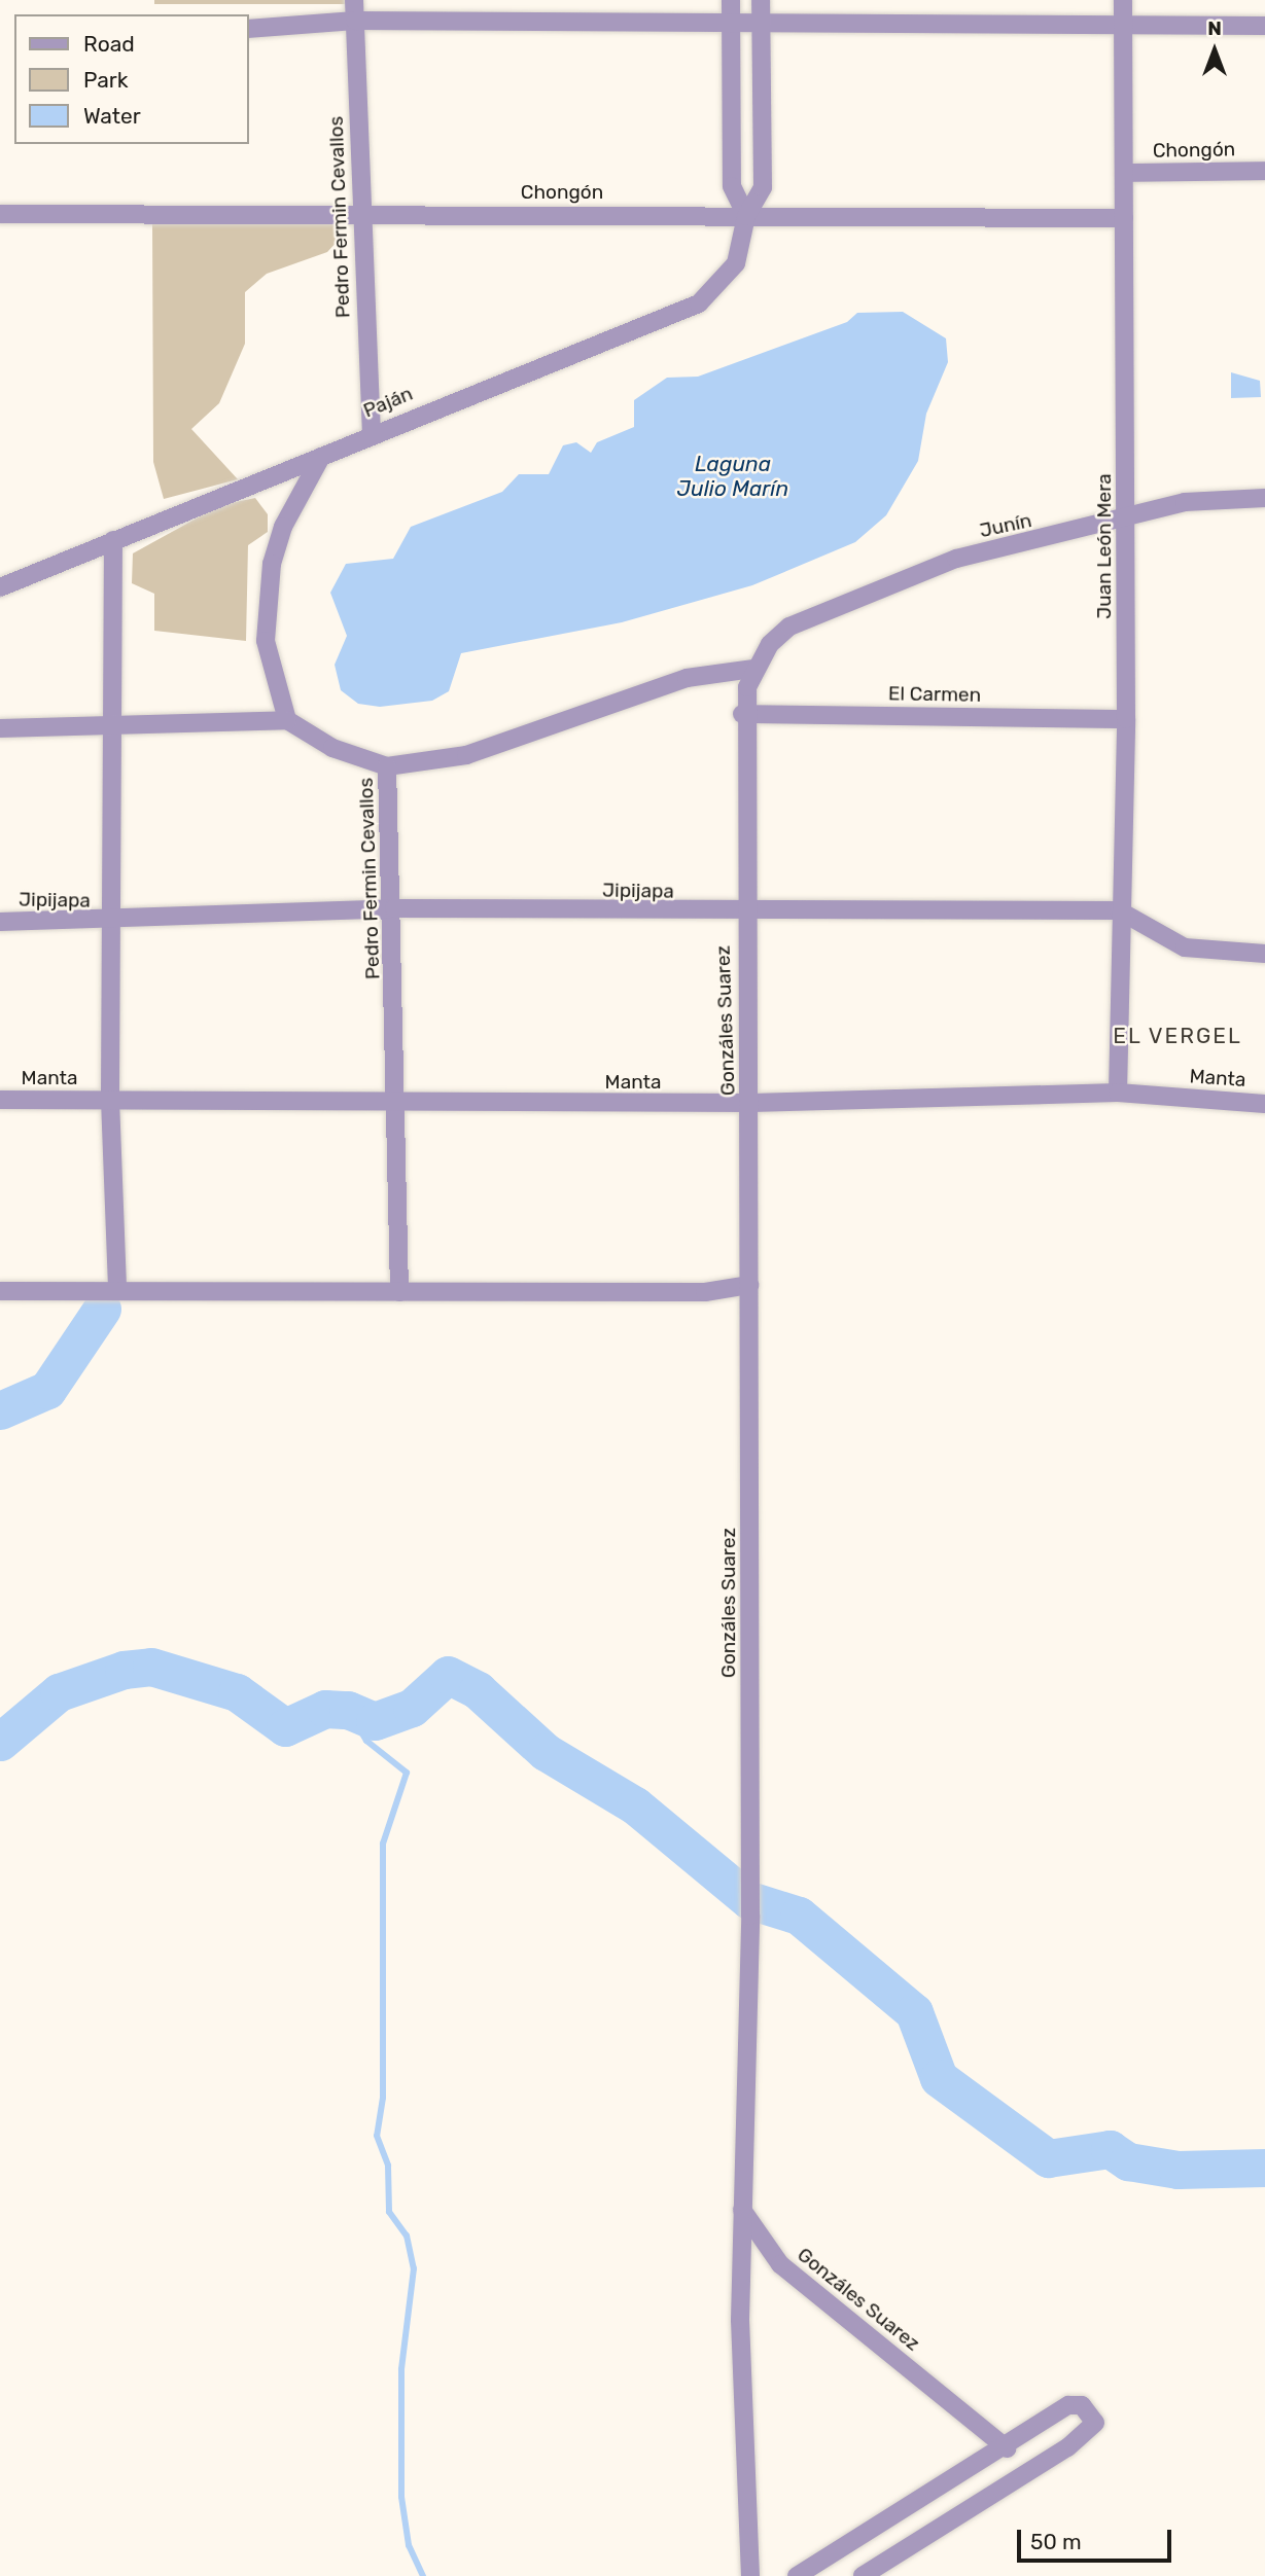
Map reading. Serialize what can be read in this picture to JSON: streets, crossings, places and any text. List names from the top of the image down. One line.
{"streets":{"street":["Chongón","Pedro Fermin Cevallos","Paján","Junín","Juan León Mera","El Carmen","Jipijapa","Gonzáles Suarez","Manta"]},"crossings":[["Chongón","Pedro Fermin Cevallos"],["Chongón","Paján"],["Chongón","Juan León Mera"],["Pedro Fermin Cevallos","Paján"],["Pedro Fermin Cevallos","Jipijapa"],["Pedro Fermin Cevallos","Manta"],["Junín","Juan León Mera"],["Junín","Gonzáles Suarez"],["Juan León Mera","El Carmen"],["Juan León Mera","Jipijapa"],["Juan León Mera","Manta"],["El Carmen","Gonzáles Suarez"],["Jipijapa","Gonzáles Suarez"],["Gonzáles Suarez","Manta"]],"districts":["EL VERGEL"],"water":["Laguna Julio Marín"],"legend":["Road","Park","Water"],"scale_bar":"50 m","north":"top"}
